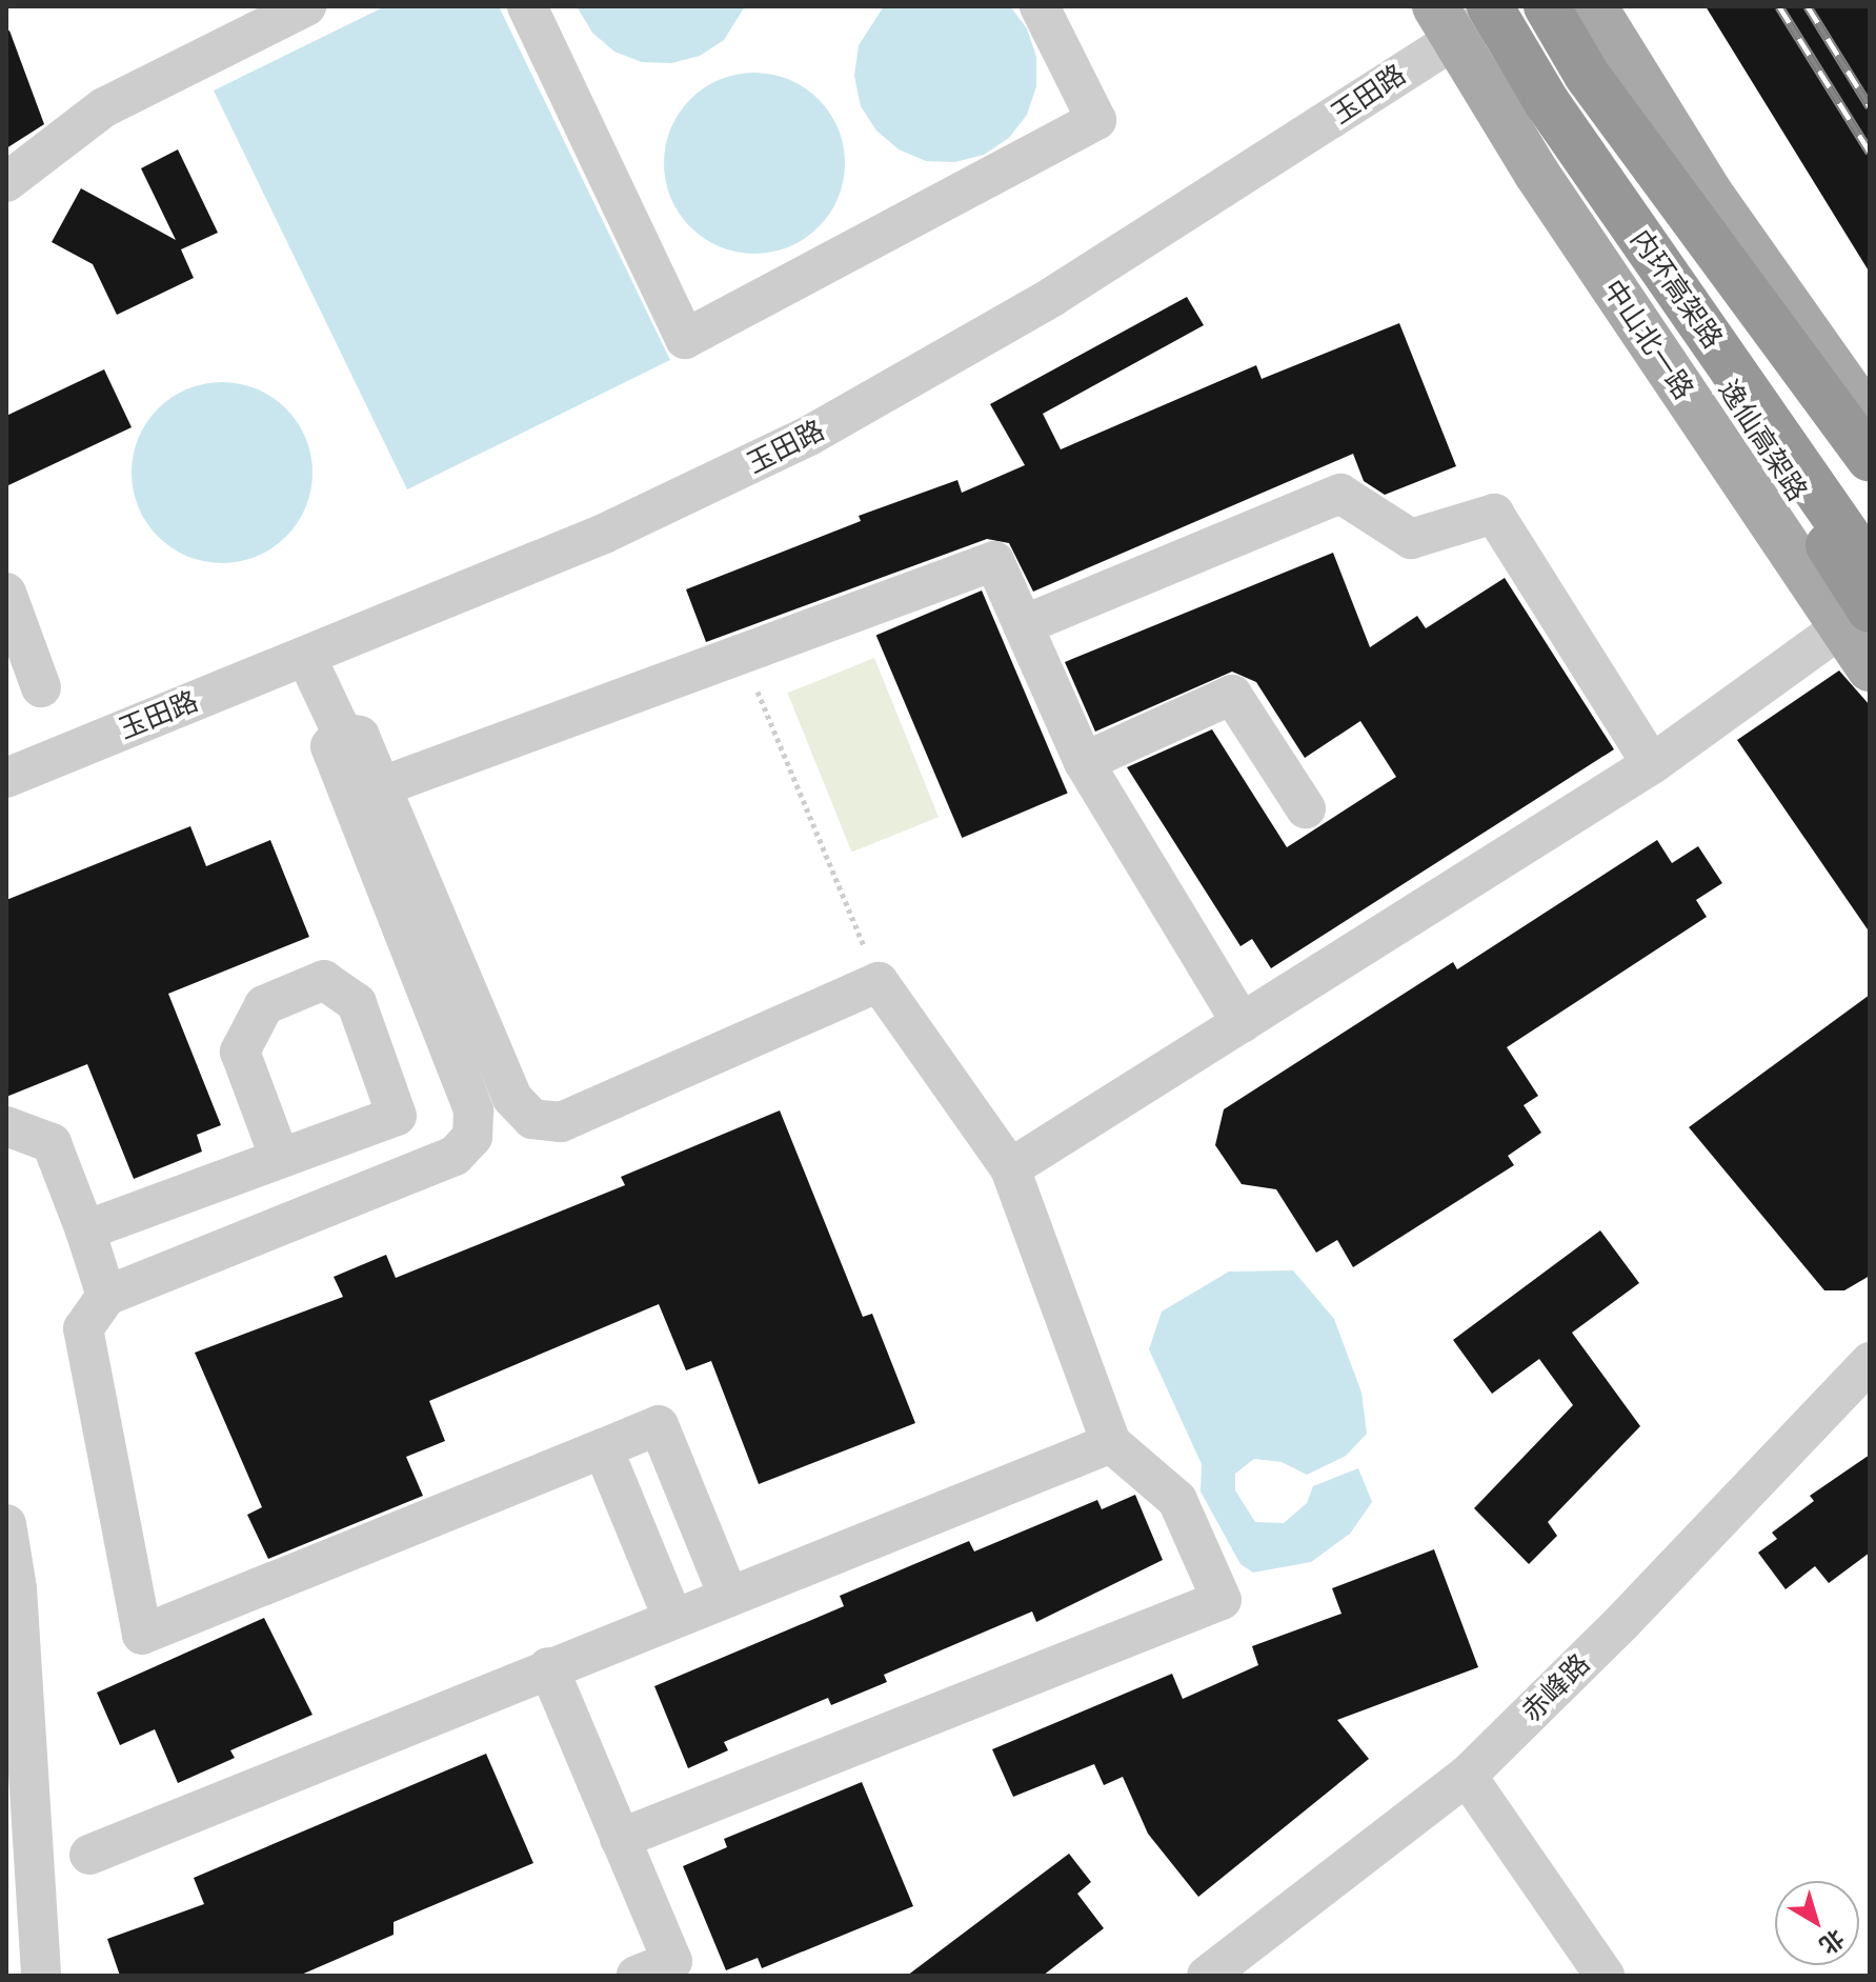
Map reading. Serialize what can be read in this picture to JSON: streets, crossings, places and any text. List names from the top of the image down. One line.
{"streets":{"highway":["内环高架路","逸仙高架路"],"main road":["中山北一路"],"street":["玉田路","赤峰路"]},"crossings":[["玉田路","中山北一路"],["内环高架路","逸仙高架路"]],"north":"bottom right"}
